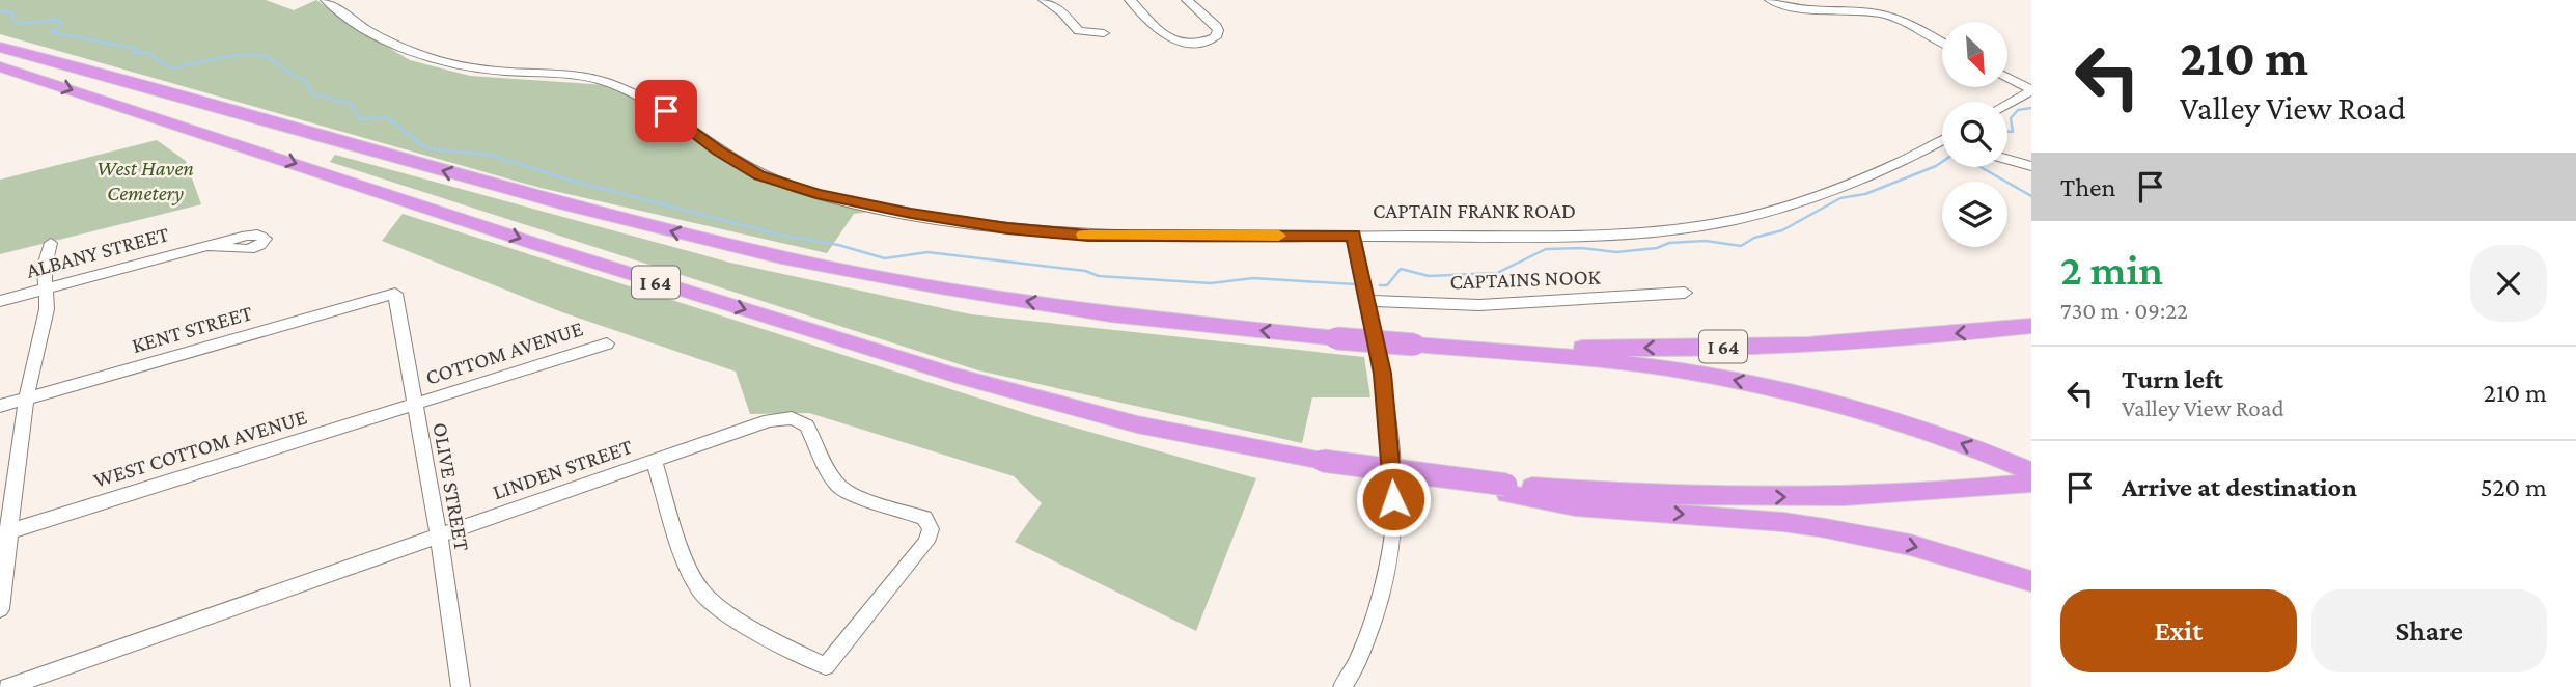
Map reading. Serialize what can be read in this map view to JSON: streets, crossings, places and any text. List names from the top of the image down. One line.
{"streets":{"highway":["I 64"],"street":["CAPTAIN FRANK ROAD","ALBANY STREET","CAPTAINS NOOK","KENT STREET","COTTOM AVENUE","WEST COTTOM AVENUE","LINDEN STREET","OLIVE STREET"]},"crossings":[["CAPTAIN FRANK ROAD","CAPTAINS NOOK"],["KENT STREET","OLIVE STREET"],["COTTOM AVENUE","WEST COTTOM AVENUE"],["COTTOM AVENUE","OLIVE STREET"],["WEST COTTOM AVENUE","OLIVE STREET"],["LINDEN STREET","OLIVE STREET"]],"parks":["West Haven Cemetery"],"north":"bottom right","page":{"turn":["210 m","Valley View Road"],"then":"Then","heading":["2 min","730 m · 09:22"],"list":[{"name":"Turn left","note":"Valley View Road","value":"210 m"},{"name":"Arrive at destination","value":"520 m"}],"buttons":["Exit","Share"]}}
